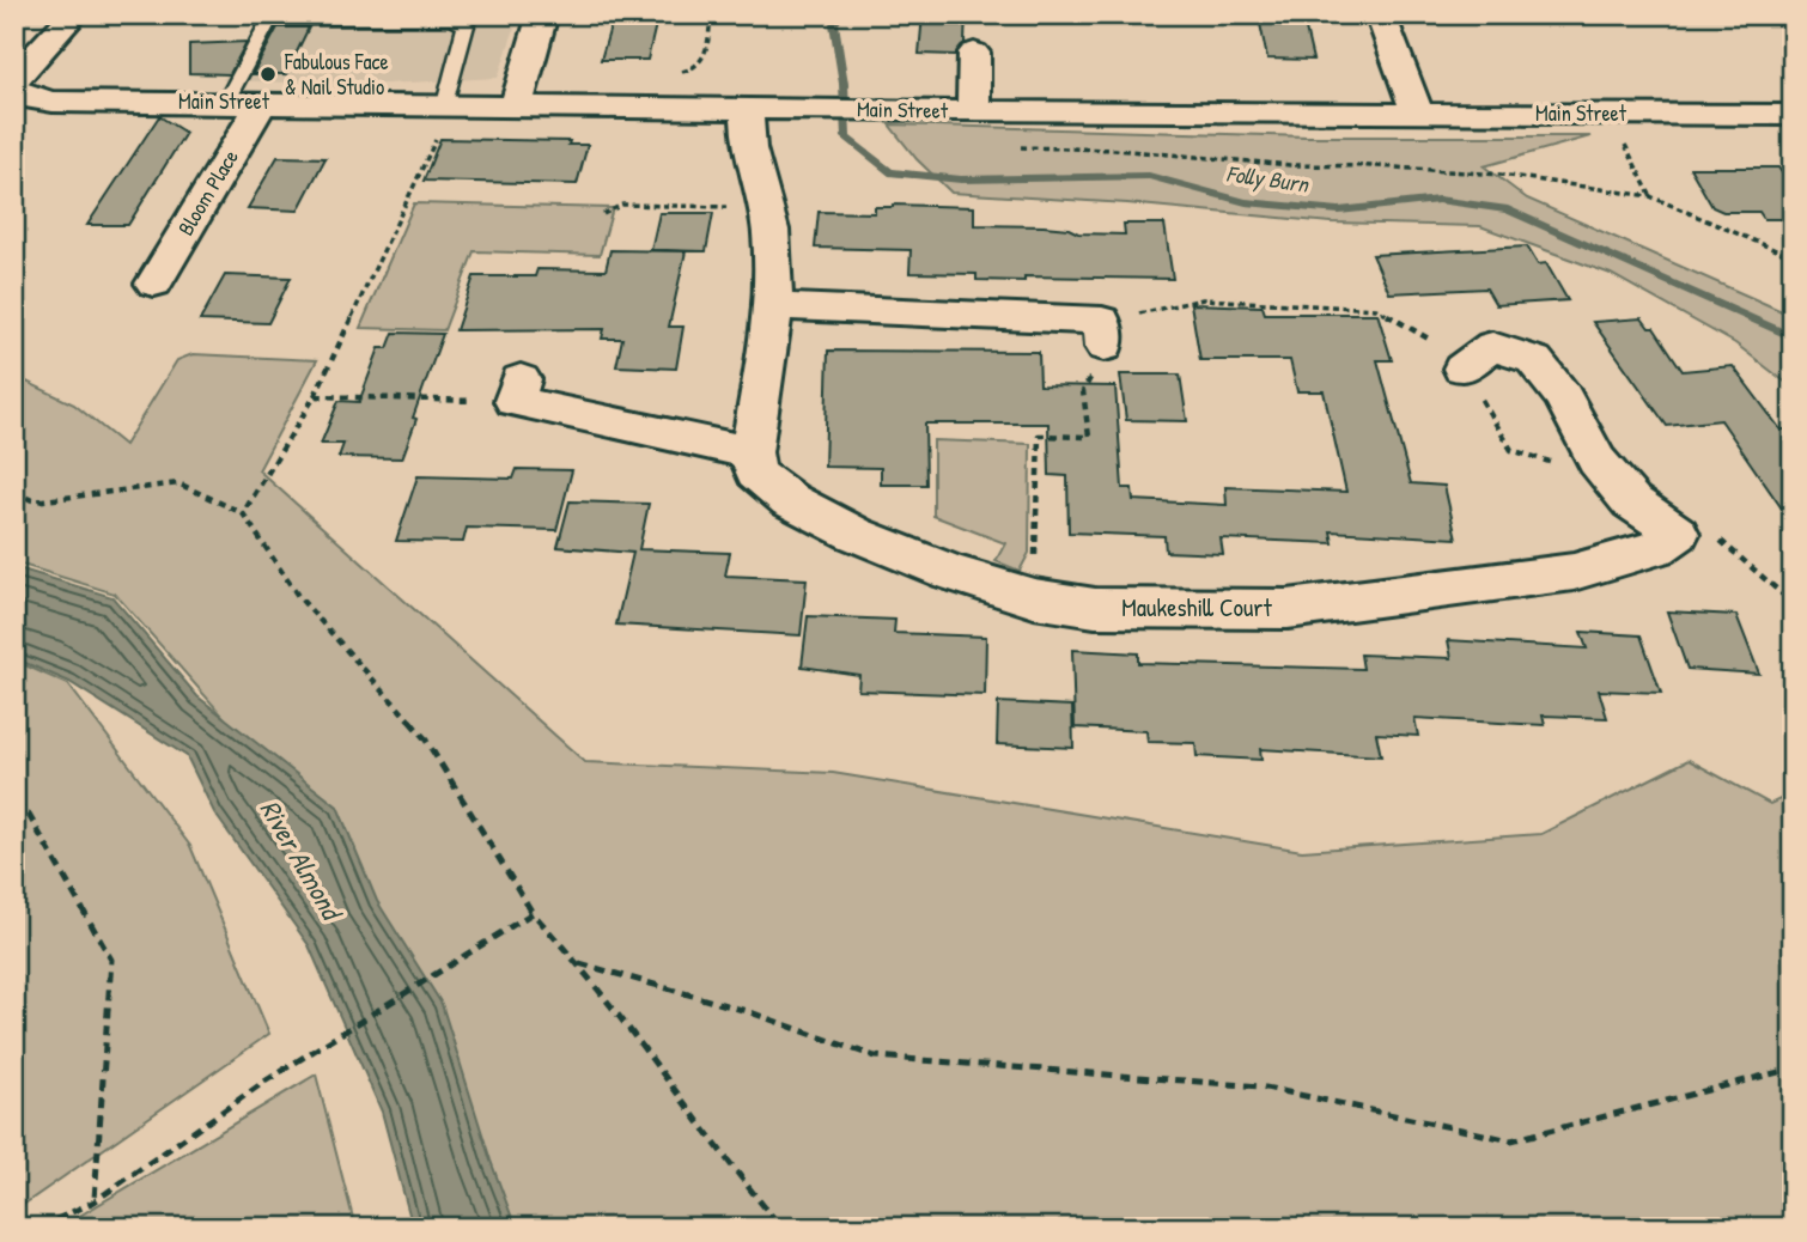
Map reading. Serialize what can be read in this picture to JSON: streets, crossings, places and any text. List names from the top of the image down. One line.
{"streets":{"street":["Main Street","Bloom Place","Maukeshill Court"]},"crossings":[["Main Street","Bloom Place"]],"water":["Folly Burn","River Almond"],"places":["Fabulous Face & Nail Studio"]}
